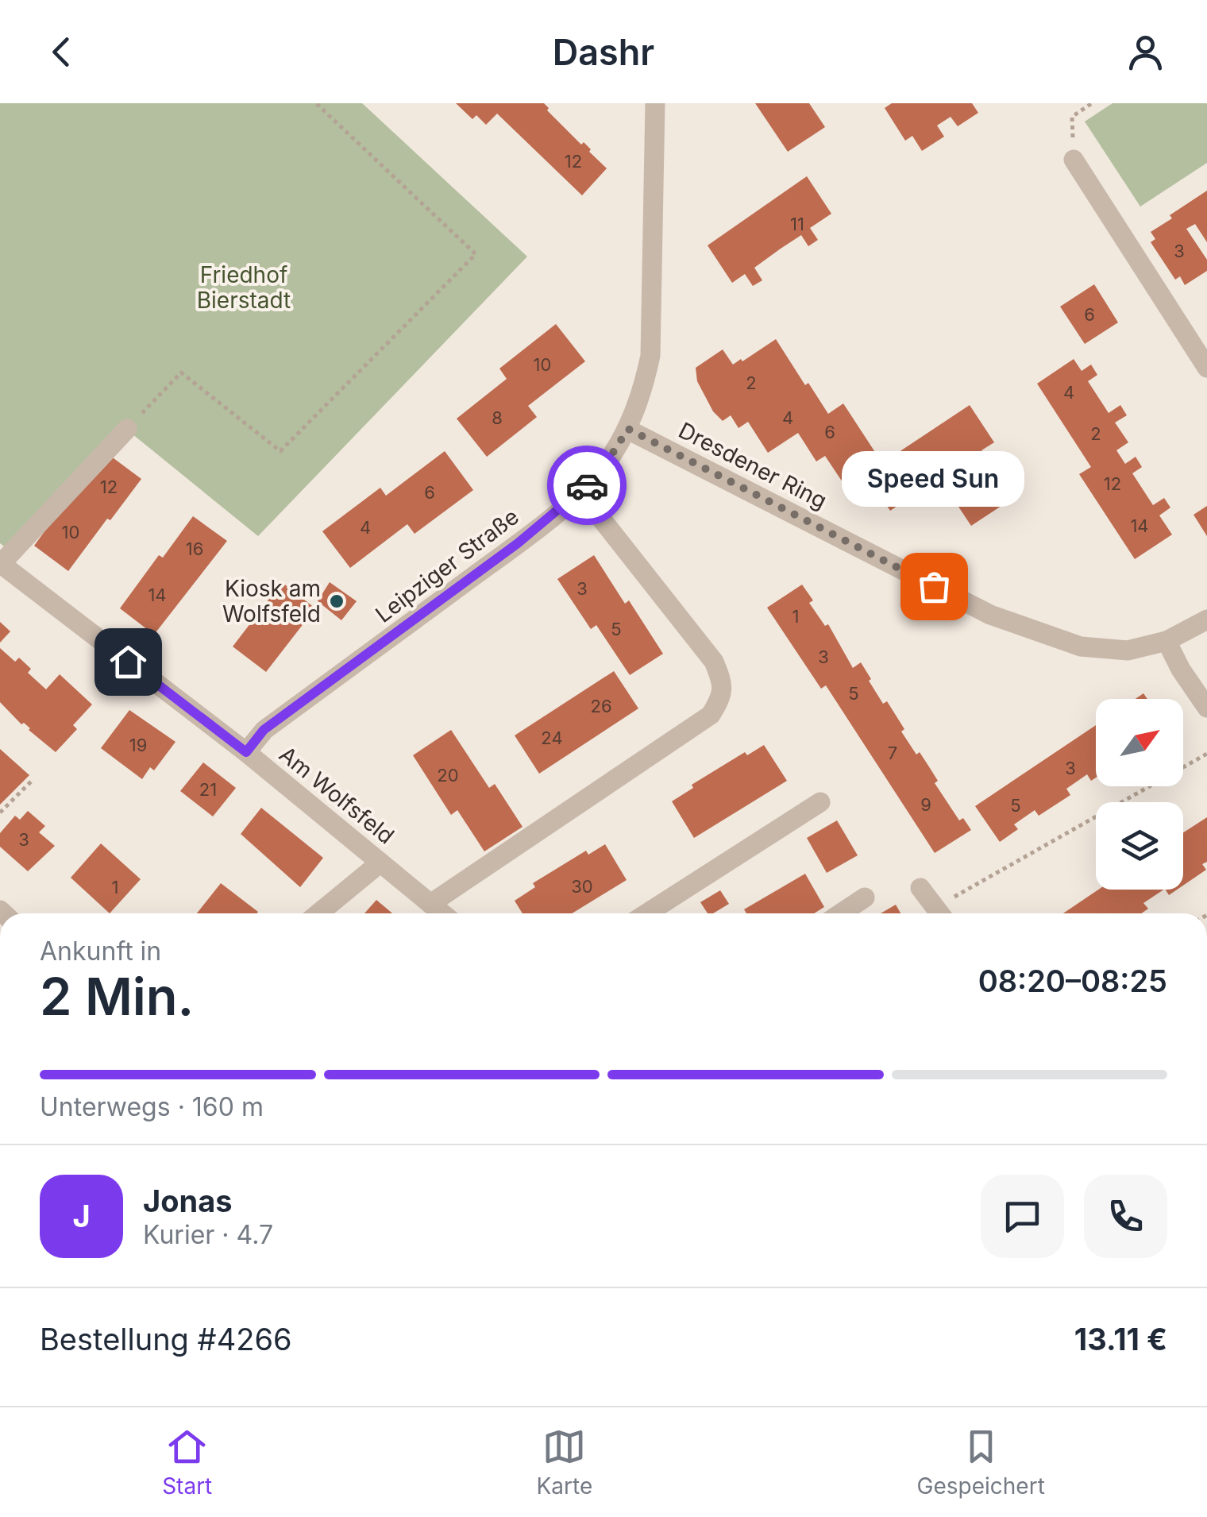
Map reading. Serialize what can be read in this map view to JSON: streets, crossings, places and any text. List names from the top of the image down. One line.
{"streets":{"street":["Dresdener Ring","Leipziger Straße","Am Wolfsfeld"]},"crossings":[["Dresdener Ring","Leipziger Straße"],["Leipziger Straße","Am Wolfsfeld"]],"parks":["Friedhof Bierstadt"],"places":["Speed Sun","Kiosk am Wolfsfeld"],"house_numbers":["12","11","3","6","10","2","4","8","4","6","2","12","12","6","14","4","10","16","3","14","1","5","3","5","26","24","19","7","3","20","21","9","5","3","30","1"],"north":"top right","page":{"header":"Dashr","bubble":"Speed Sun","heading":["2 Min.","Ankunft in","08:20–08:25"],"panel":["Jonas","Kurier · 4.7","Bestellung #4266","13.11 €"],"bar":"Unterwegs · 160 m","round":"J","tabs":["Start","Karte","Gespeichert"]}}
